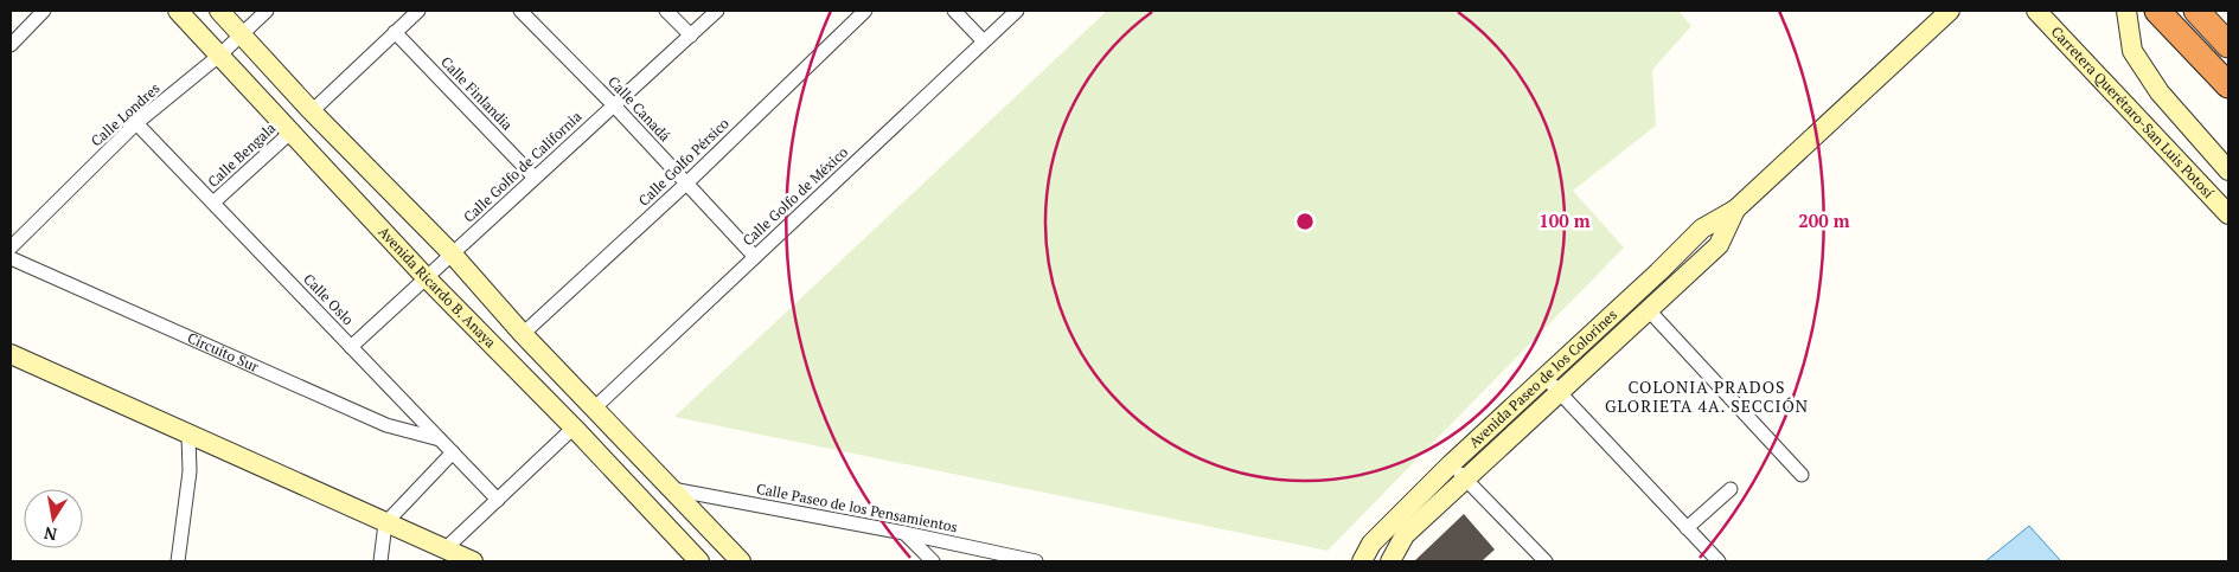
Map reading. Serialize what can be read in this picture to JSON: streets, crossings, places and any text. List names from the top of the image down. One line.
{"streets":{"main road":["Carretera Querétaro-San Luis Potosí","Avenida Ricardo B. Anaya","Avenida Paseo de los Colorines"],"street":["Calle Finlandia","Calle Canadá","Calle Londres","Calle Bengala","Calle Golfo Pérsico","Calle Golfo de California","Calle Golfo de México","Calle Oslo","Circuito Sur","Calle Paseo de los Pensamientos"]},"crossings":[["Calle Finlandia","Calle Golfo de California"],["Calle Canadá","Calle Golfo Pérsico"],["Calle Canadá","Calle Golfo de California"],["Calle Canadá","Calle Golfo de México"],["Calle Londres","Avenida Ricardo B. Anaya"],["Calle Londres","Calle Oslo"],["Calle Bengala","Avenida Ricardo B. Anaya"],["Calle Bengala","Calle Oslo"],["Calle Golfo de California","Avenida Ricardo B. Anaya"],["Calle Golfo de California","Calle Oslo"],["Calle Oslo","Circuito Sur"]],"districts":["COLONIA PRADOS GLORIETA 4A. SECCIÓN"],"north":"bottom","rings":["100 m","200 m"]}
